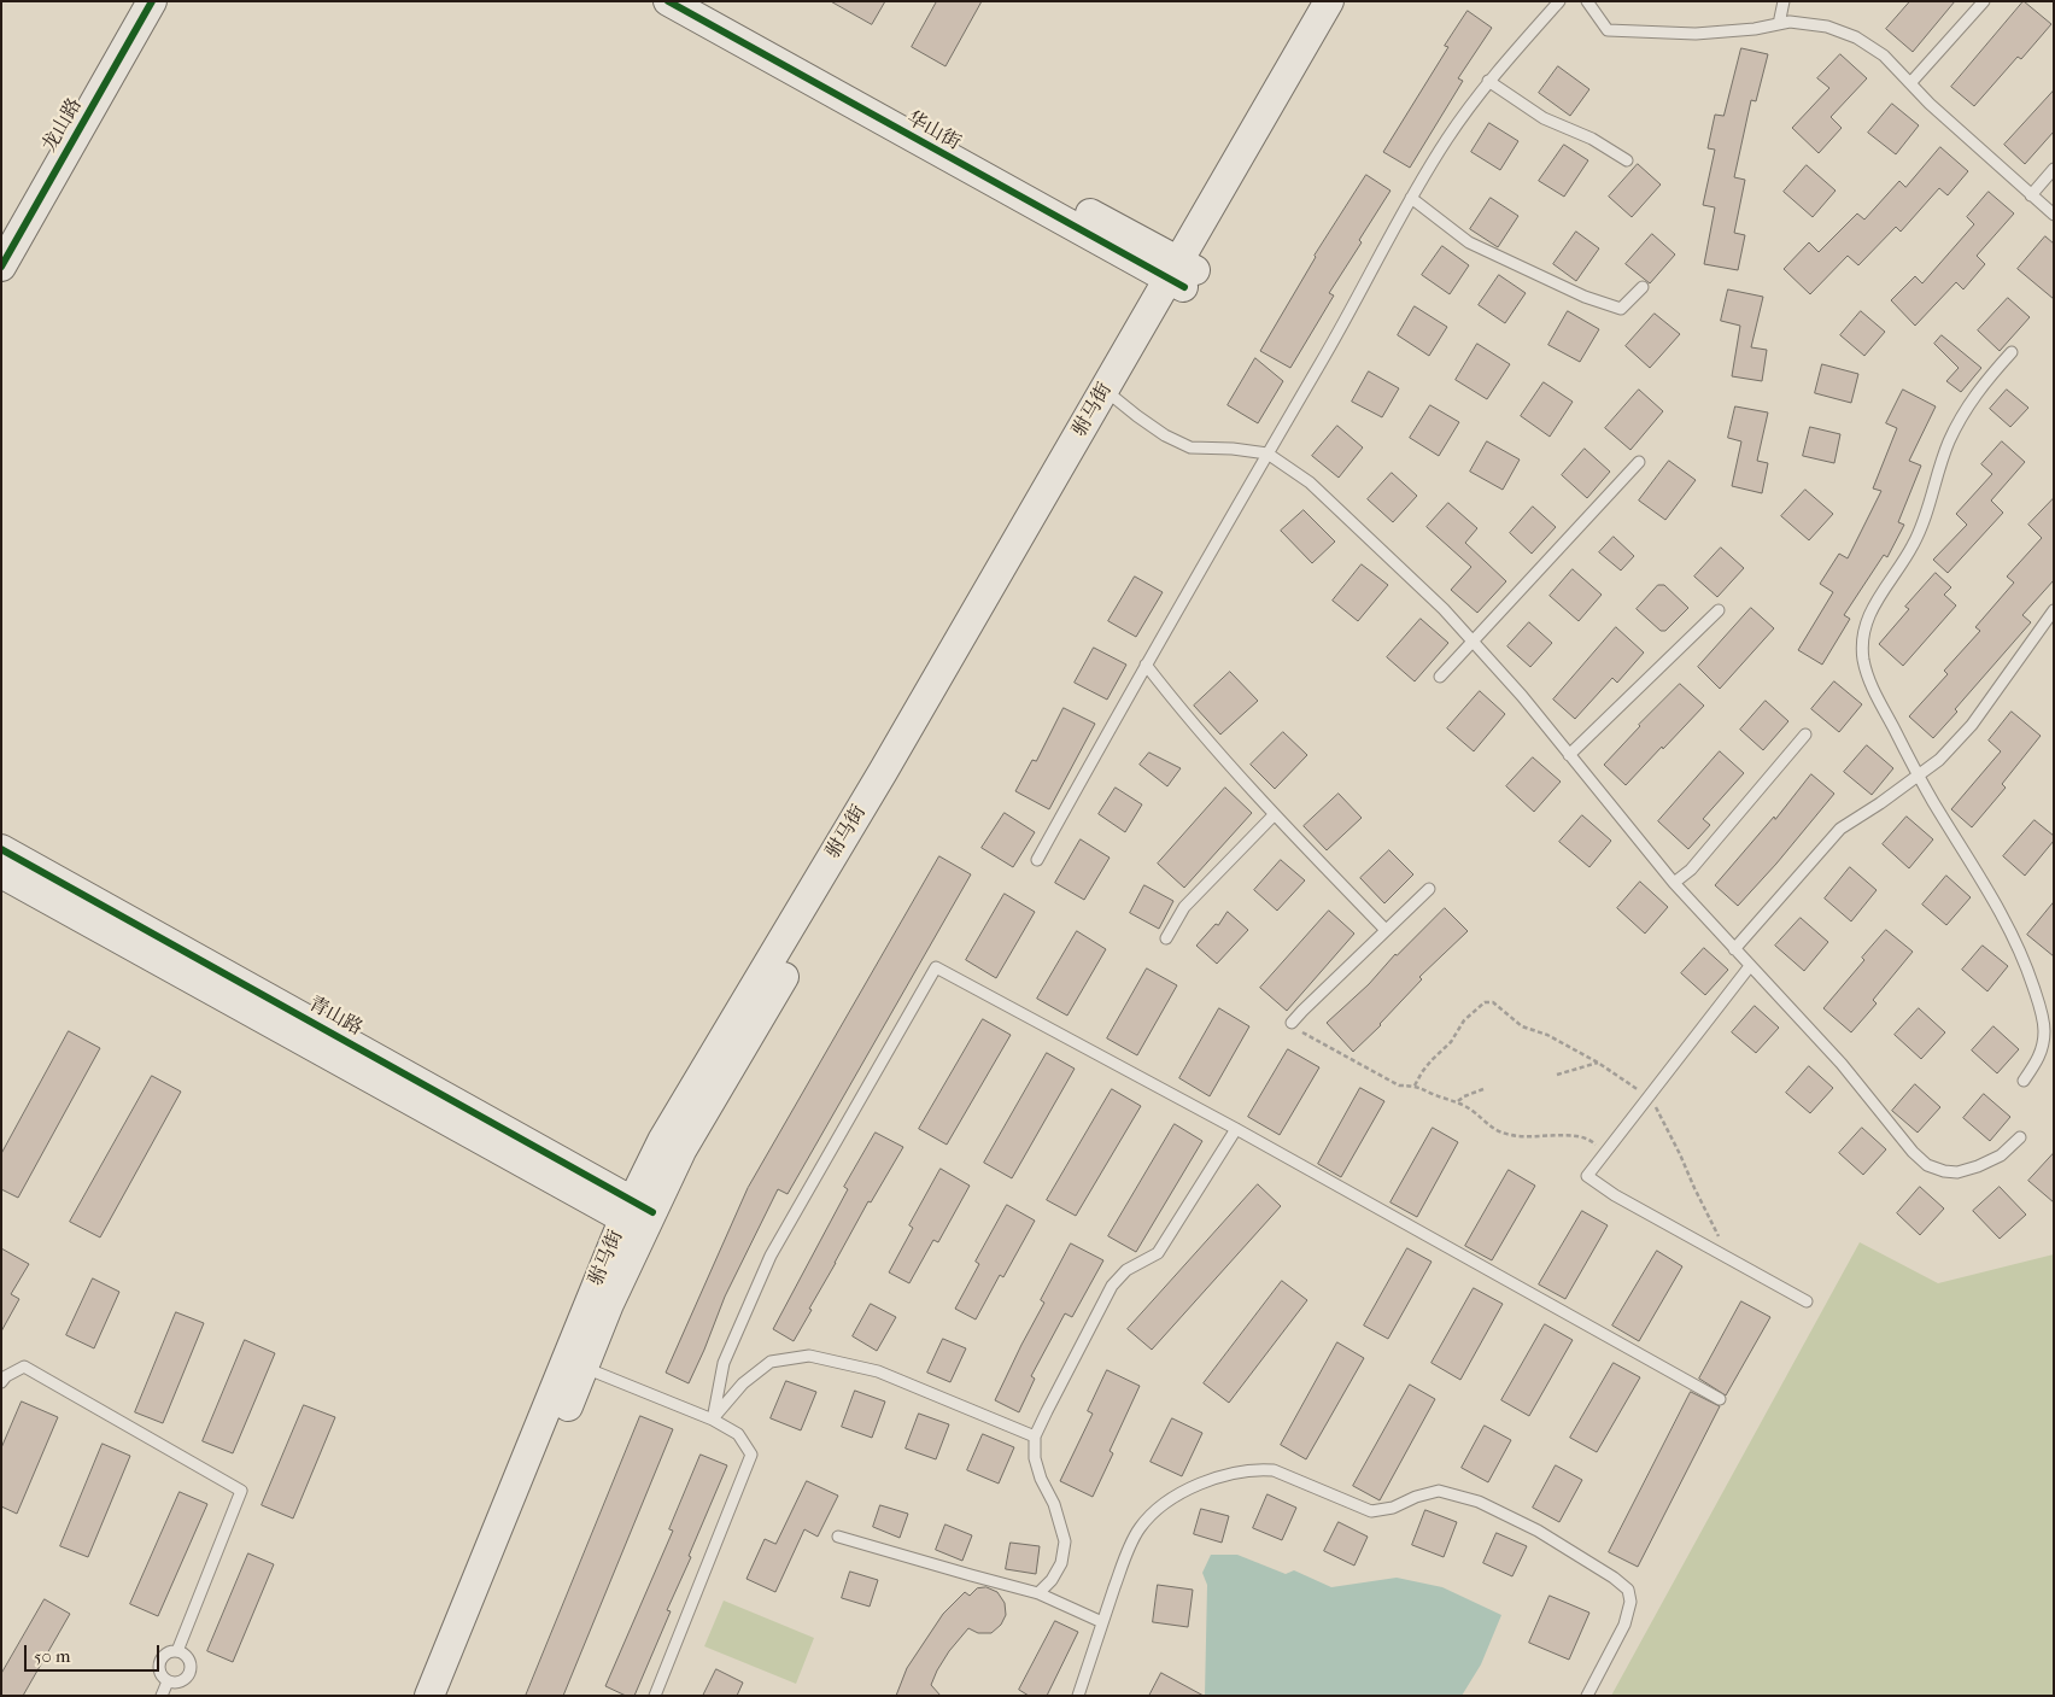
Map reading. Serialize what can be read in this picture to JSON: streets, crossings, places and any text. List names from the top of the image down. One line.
{"streets":{"street":["龙山路","华山街","驸马街","青山路"]},"crossings":[["华山街","驸马街"],["驸马街","青山路"]],"scale_bar":"50 m"}
